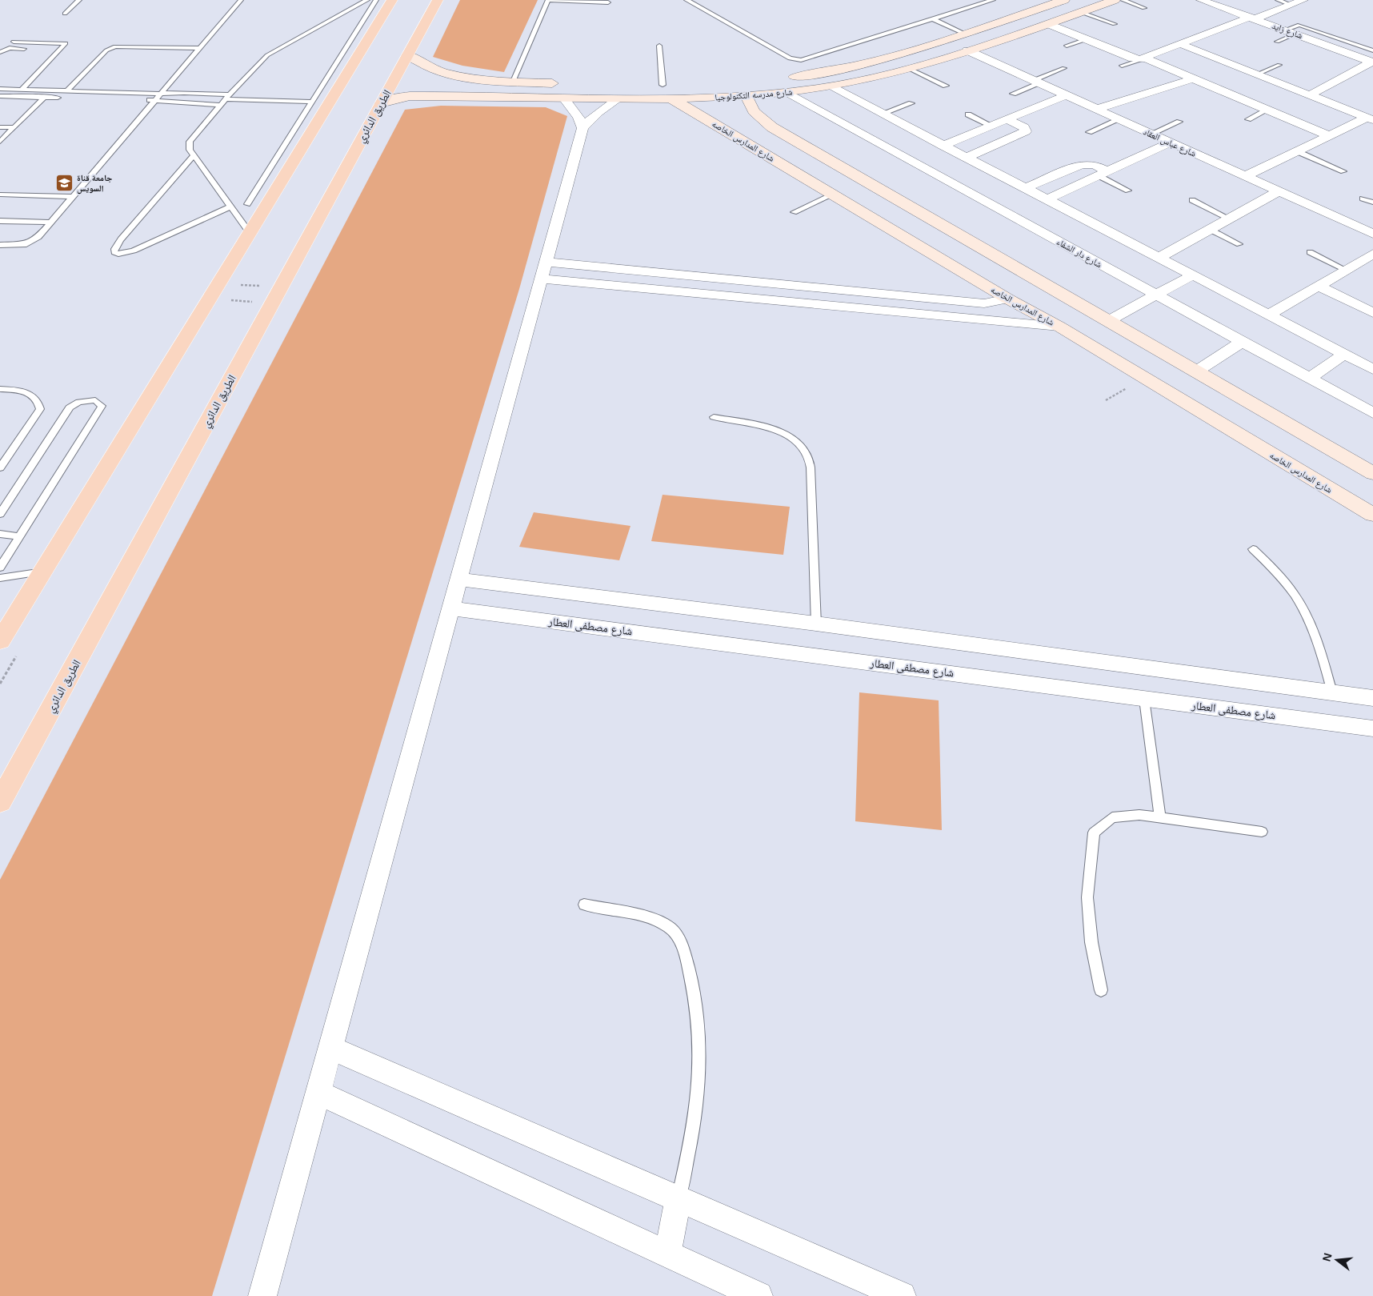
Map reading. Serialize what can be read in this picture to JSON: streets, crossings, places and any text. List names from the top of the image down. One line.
{"streets":{"main road":["الطريق الدائري"],"street":["شارع زايد","شارع مدرسه التكنولوجيا","شارع المدارس الخاصه","شارع عباس العقاد","شارع دار الشفاء","شارع مصطفى العطار"]},"crossings":[["شارع مدرسه التكنولوجيا","الطريق الدائري"],["شارع مدرسه التكنولوجيا","شارع المدارس الخاصه"],["شارع مدرسه التكنولوجيا","شارع عباس العقاد"],["شارع مدرسه التكنولوجيا","شارع دار الشفاء"]],"places":{"school or university":["جامعة قناة السويس"]},"north":"left"}
